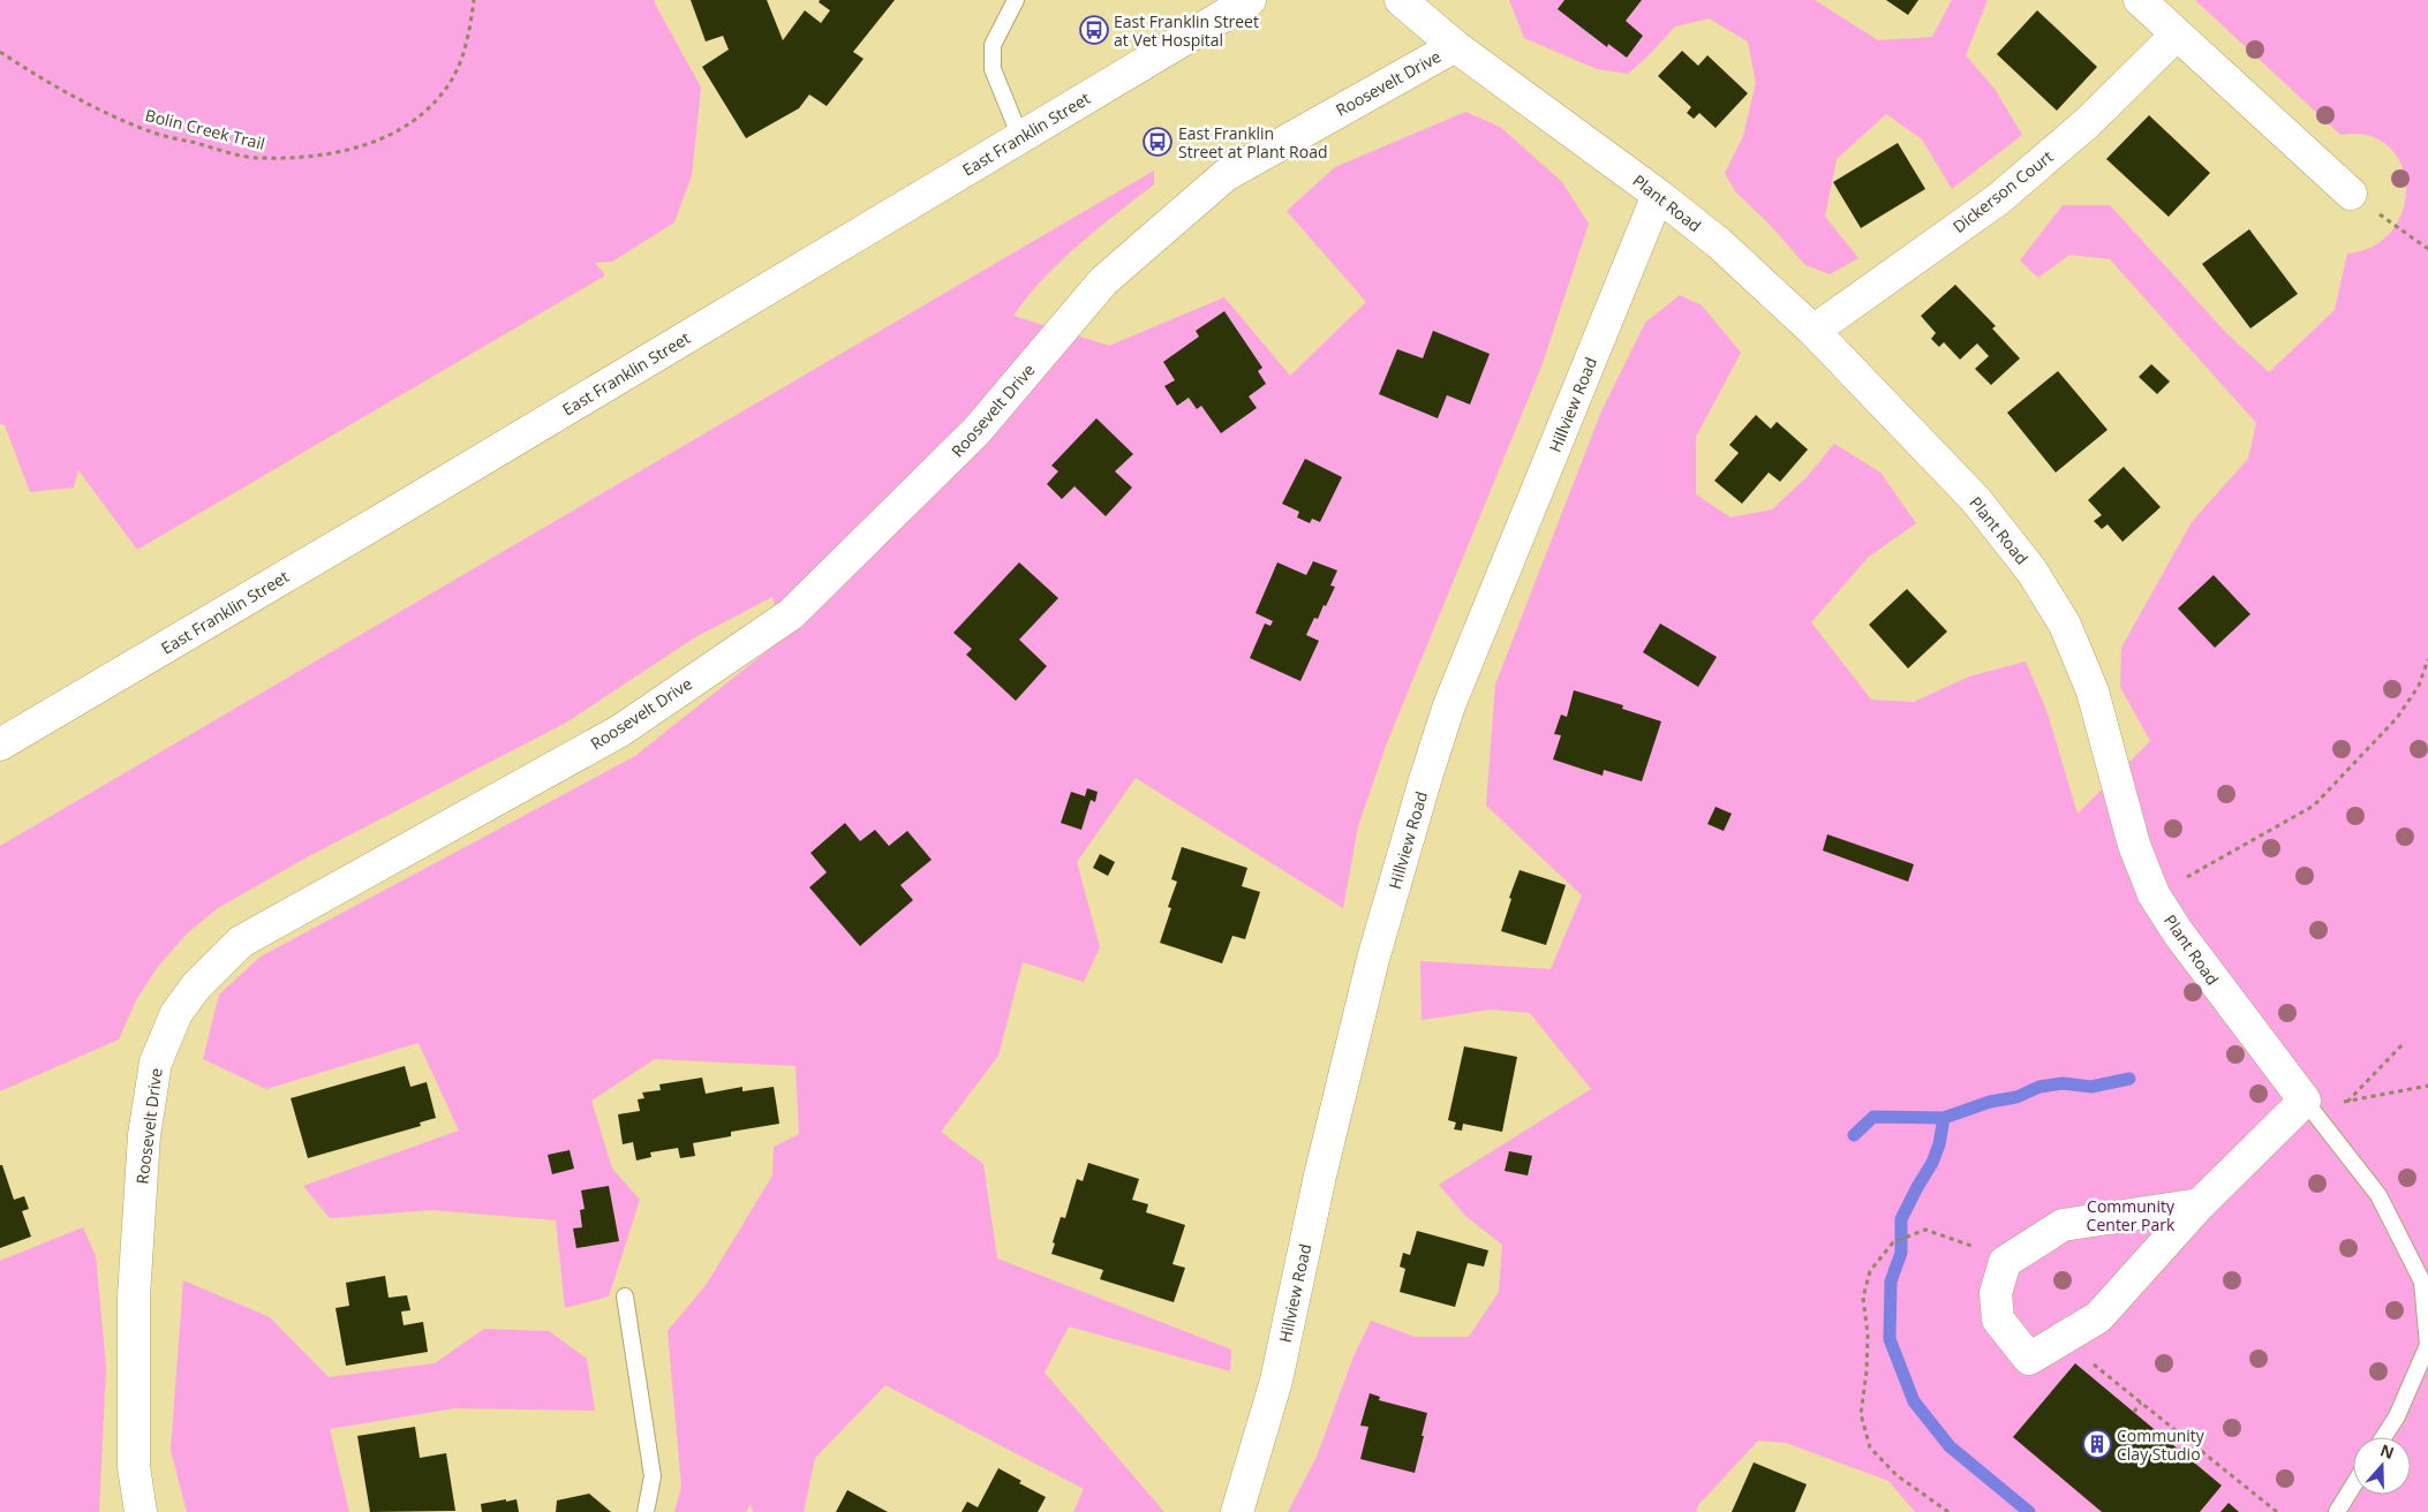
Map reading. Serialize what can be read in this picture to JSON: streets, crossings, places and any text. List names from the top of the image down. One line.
{"streets":{"street":["Roosevelt Drive","East Franklin Street","Dickerson Court","Plant Road","Hillview Road"],"path":["Bolin Creek Trail"]},"crossings":[["Roosevelt Drive","Plant Road"],["Dickerson Court","Plant Road"],["Plant Road","Hillview Road"]],"parks":["Community Center Park"],"places":{"bus stop":["East Franklin Street at Vet Hospital","East Franklin Street at Plant Road"],"building":["Community Clay Studio"]},"north":"top"}
